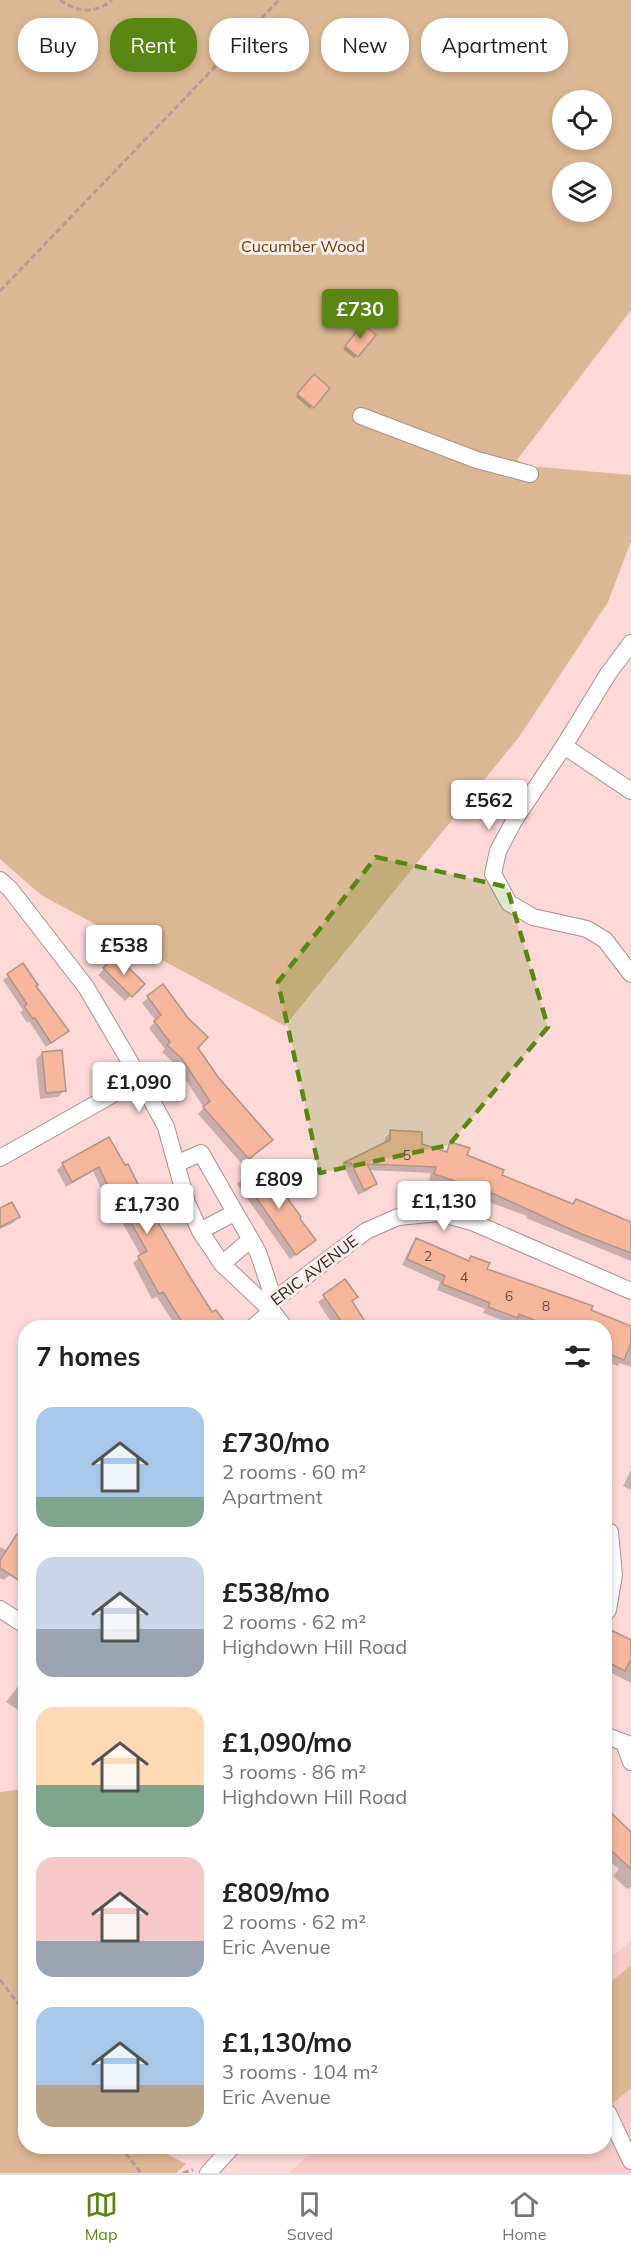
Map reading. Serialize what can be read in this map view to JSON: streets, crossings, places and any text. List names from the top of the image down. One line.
{"streets":{"street":["ERIC AVENUE"]},"parks":["Cucumber Wood"],"house_numbers":["5","2","4","6","8"],"page":{"chip":["Buy","Rent","Filters","New","Apartment"],"price":["£730","£562","£538","£1,090","£809","£1,130","£1,730"],"heading":"7 homes","list":[{"name":"£730/mo","note":"2 rooms · 60 m² · Apartment"},{"name":"£538/mo","note":"2 rooms · 62 m² · Highdown Hill Road"},{"name":"£1,090/mo","note":"3 rooms · 86 m² · Highdown Hill Road"},{"name":"£809/mo","note":"2 rooms · 62 m² · Eric Avenue"},{"name":"£1,130/mo","note":"3 rooms · 104 m² · Eric Avenue"}],"tabs":["Map","Saved","Home"]}}
